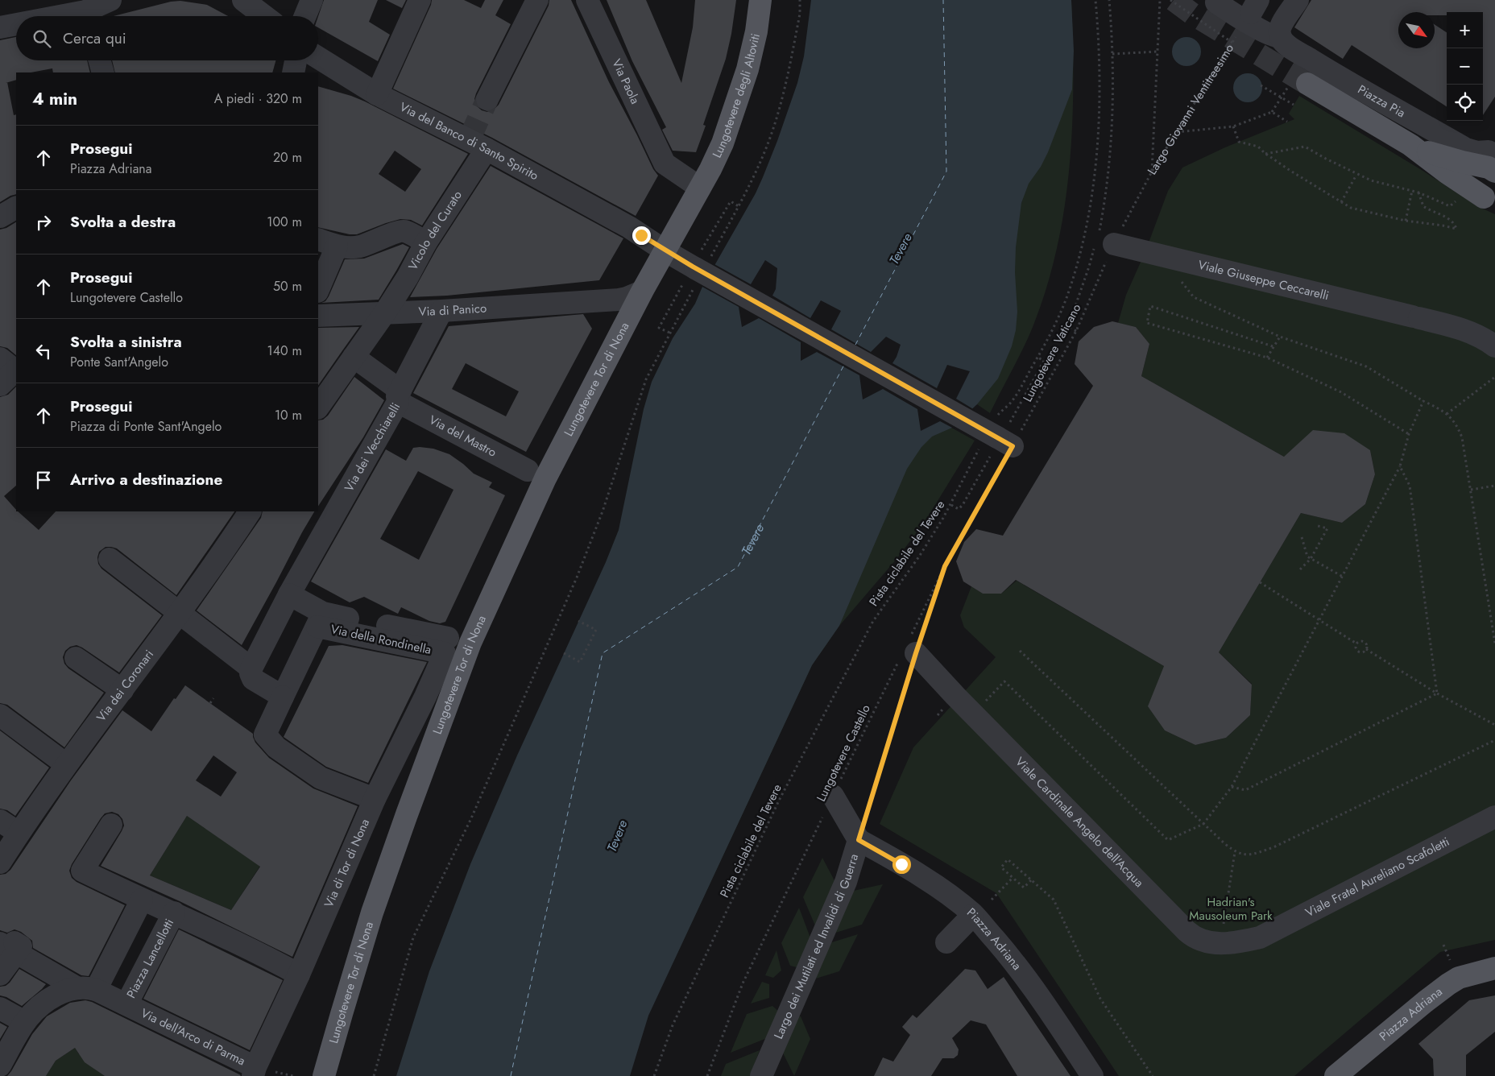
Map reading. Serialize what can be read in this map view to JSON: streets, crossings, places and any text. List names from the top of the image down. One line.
{"streets":{"main road":["Lungotevere degli Altoviti","Piazza Pia","Lungotevere Tor di Nona","Piazza Adriana"],"street":["Via Paola","Via del Banco di Santo Spirito","Vicolo del Curato","Viale Giuseppe Ceccarelli","Via di Panico","Via del Mastro","Via dei Vecchiarelli","Via della Rondinella","Via dei Coronari","Viale Cardinale Angelo dell'Acqua","Via di Tor di Nona","Viale Fratel Aureliano Scafoletti","Largo dei Mutilati ed Invalidi di Guerra","Piazza Lancellotti","Via dell'Arco di Parma"],"path":["Largo Giovanni Ventitreesimo","Lungotevere Vaticano","Pista ciclabile del Tevere","Lungotevere Castello"]},"crossings":[["Via Paola","Lungotevere degli Altoviti"],["Lungotevere degli Altoviti","Via del Banco di Santo Spirito"],["Lungotevere degli Altoviti","Lungotevere Tor di Nona"],["Largo Giovanni Ventitreesimo","Viale Giuseppe Ceccarelli"],["Largo Giovanni Ventitreesimo","Lungotevere Vaticano"],["Via del Banco di Santo Spirito","Vicolo del Curato"],["Via del Banco di Santo Spirito","Lungotevere Vaticano"],["Via del Banco di Santo Spirito","Lungotevere Tor di Nona"],["Via del Banco di Santo Spirito","Pista ciclabile del Tevere"],["Via del Banco di Santo Spirito","Lungotevere Castello"],["Vicolo del Curato","Via di Panico"],["Vicolo del Curato","Via del Mastro"],["Viale Giuseppe Ceccarelli","Lungotevere Vaticano"],["Via di Panico","Lungotevere Tor di Nona"],["Via di Panico","Via dei Vecchiarelli"],["Lungotevere Vaticano","Pista ciclabile del Tevere"],["Lungotevere Vaticano","Lungotevere Castello"],["Via del Mastro","Via dei Vecchiarelli"],["Via dei Vecchiarelli","Via della Rondinella"],["Pista ciclabile del Tevere","Lungotevere Castello"],["Via della Rondinella","Via di Tor di Nona"],["Lungotevere Castello","Viale Cardinale Angelo dell'Acqua"],["Lungotevere Castello","Largo dei Mutilati ed Invalidi di Guerra"],["Viale Cardinale Angelo dell'Acqua","Viale Fratel Aureliano Scafoletti"],["Via di Tor di Nona","Via dell'Arco di Parma"],["Piazza Adriana","Largo dei Mutilati ed Invalidi di Guerra"],["Piazza Lancellotti","Via dell'Arco di Parma"]],"water":["Tevere"],"parks":["Hadrian's Mausoleum Park"],"north":"bottom right","page":{"map_buttons":["+","−"],"search":"Cerca qui","heading":["4 min","A piedi · 320 m"],"list":[["Prosegui","Piazza Adriana","20 m"],["Svolta a destra","100 m"],["Prosegui","Lungotevere Castello","50 m"],["Svolta a sinistra","Ponte Sant'Angelo","140 m"],["Prosegui","Piazza di Ponte Sant'Angelo","10 m"],"Arrivo a destinazione"]}}
